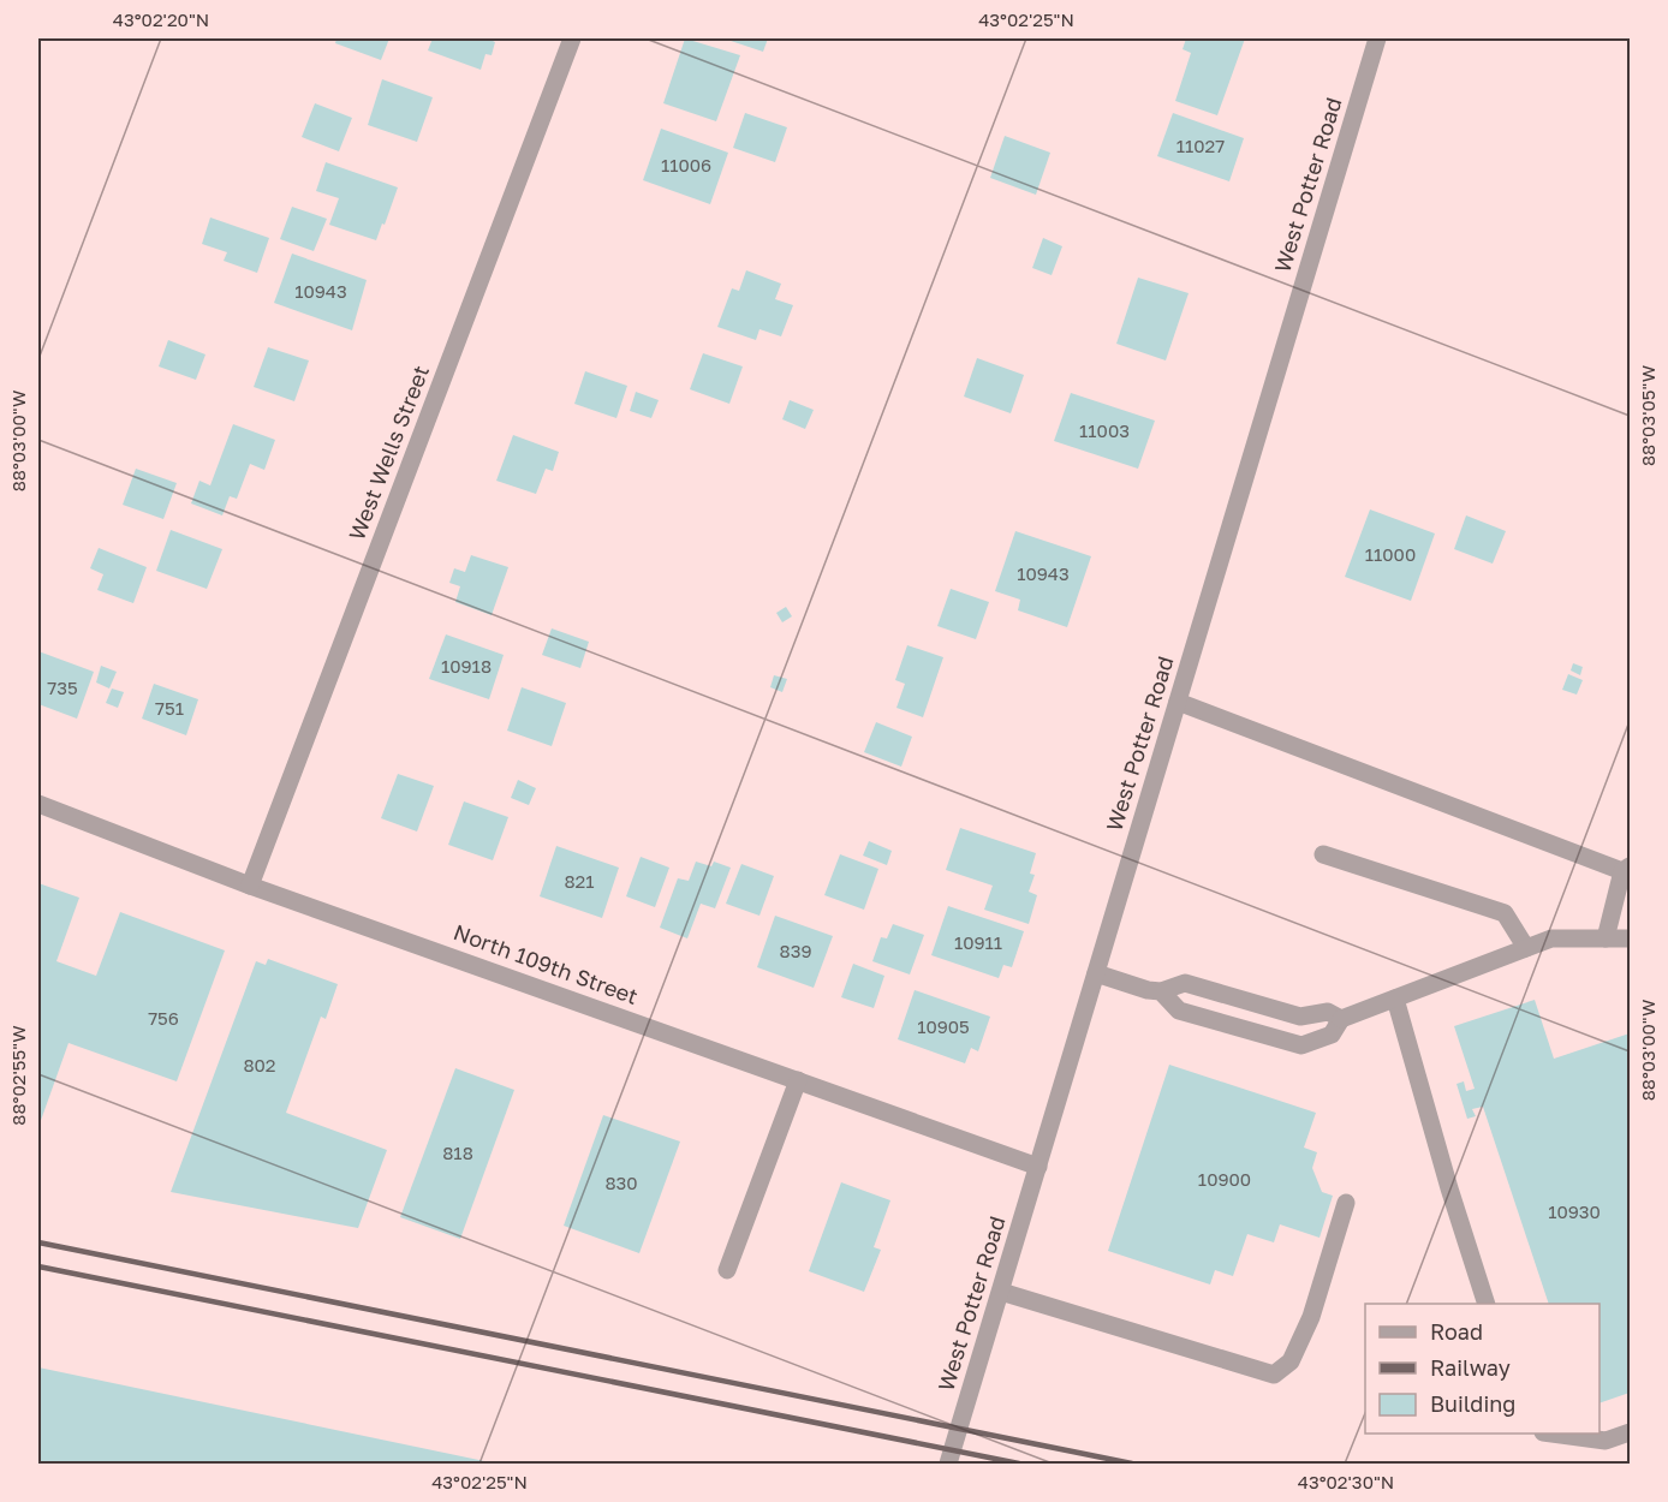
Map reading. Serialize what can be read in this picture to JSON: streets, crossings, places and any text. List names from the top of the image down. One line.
{"streets":{"street":["West Potter Road","West Wells Street","North 109th Street"]},"crossings":[["West Potter Road","North 109th Street"],["West Wells Street","North 109th Street"]],"house_numbers":["11027","11006","10943","11003","11000","10943","10918","735","751","821","10911","839","756","10905","802","818","10900","830","10930"],"legend":["Road","Railway","Building"],"coordinates":["43°02'20\"N","43°02'25\"N","88°03'05\"W","88°03'00\"W","88°02'55\"W","43°02'30\"N"]}
